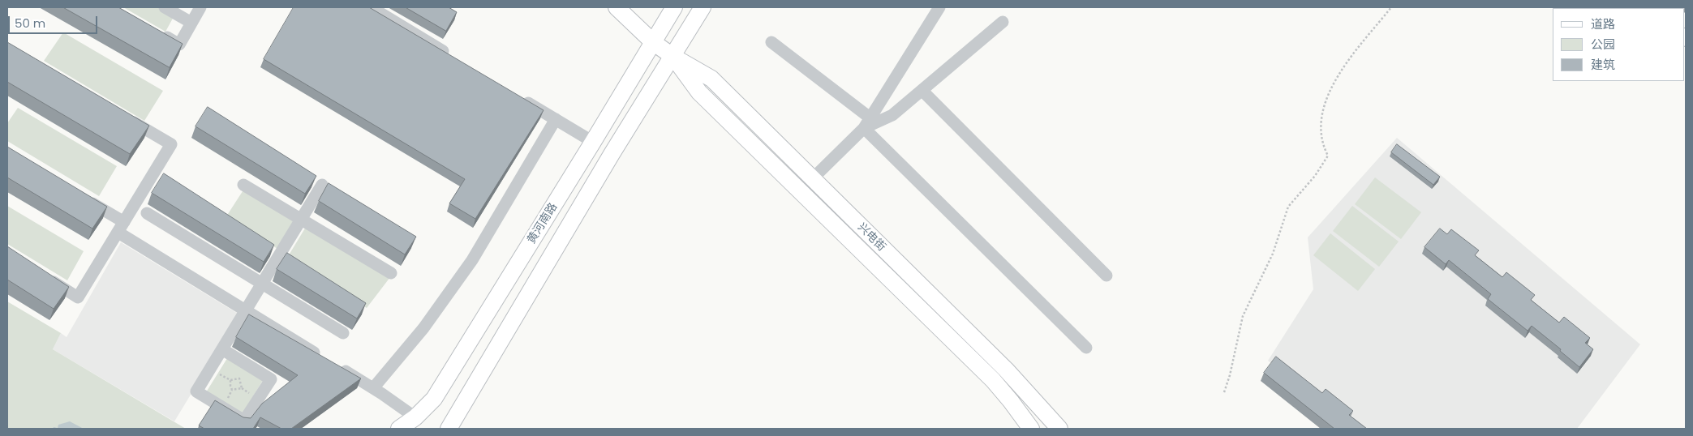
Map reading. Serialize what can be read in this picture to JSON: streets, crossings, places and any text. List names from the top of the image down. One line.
{"streets":{"main road":["黄河南路","兴电街"]},"crossings":[["黄河南路","兴电街"]],"legend":["道路","公园","建筑"],"scale_bar":"50 m"}
